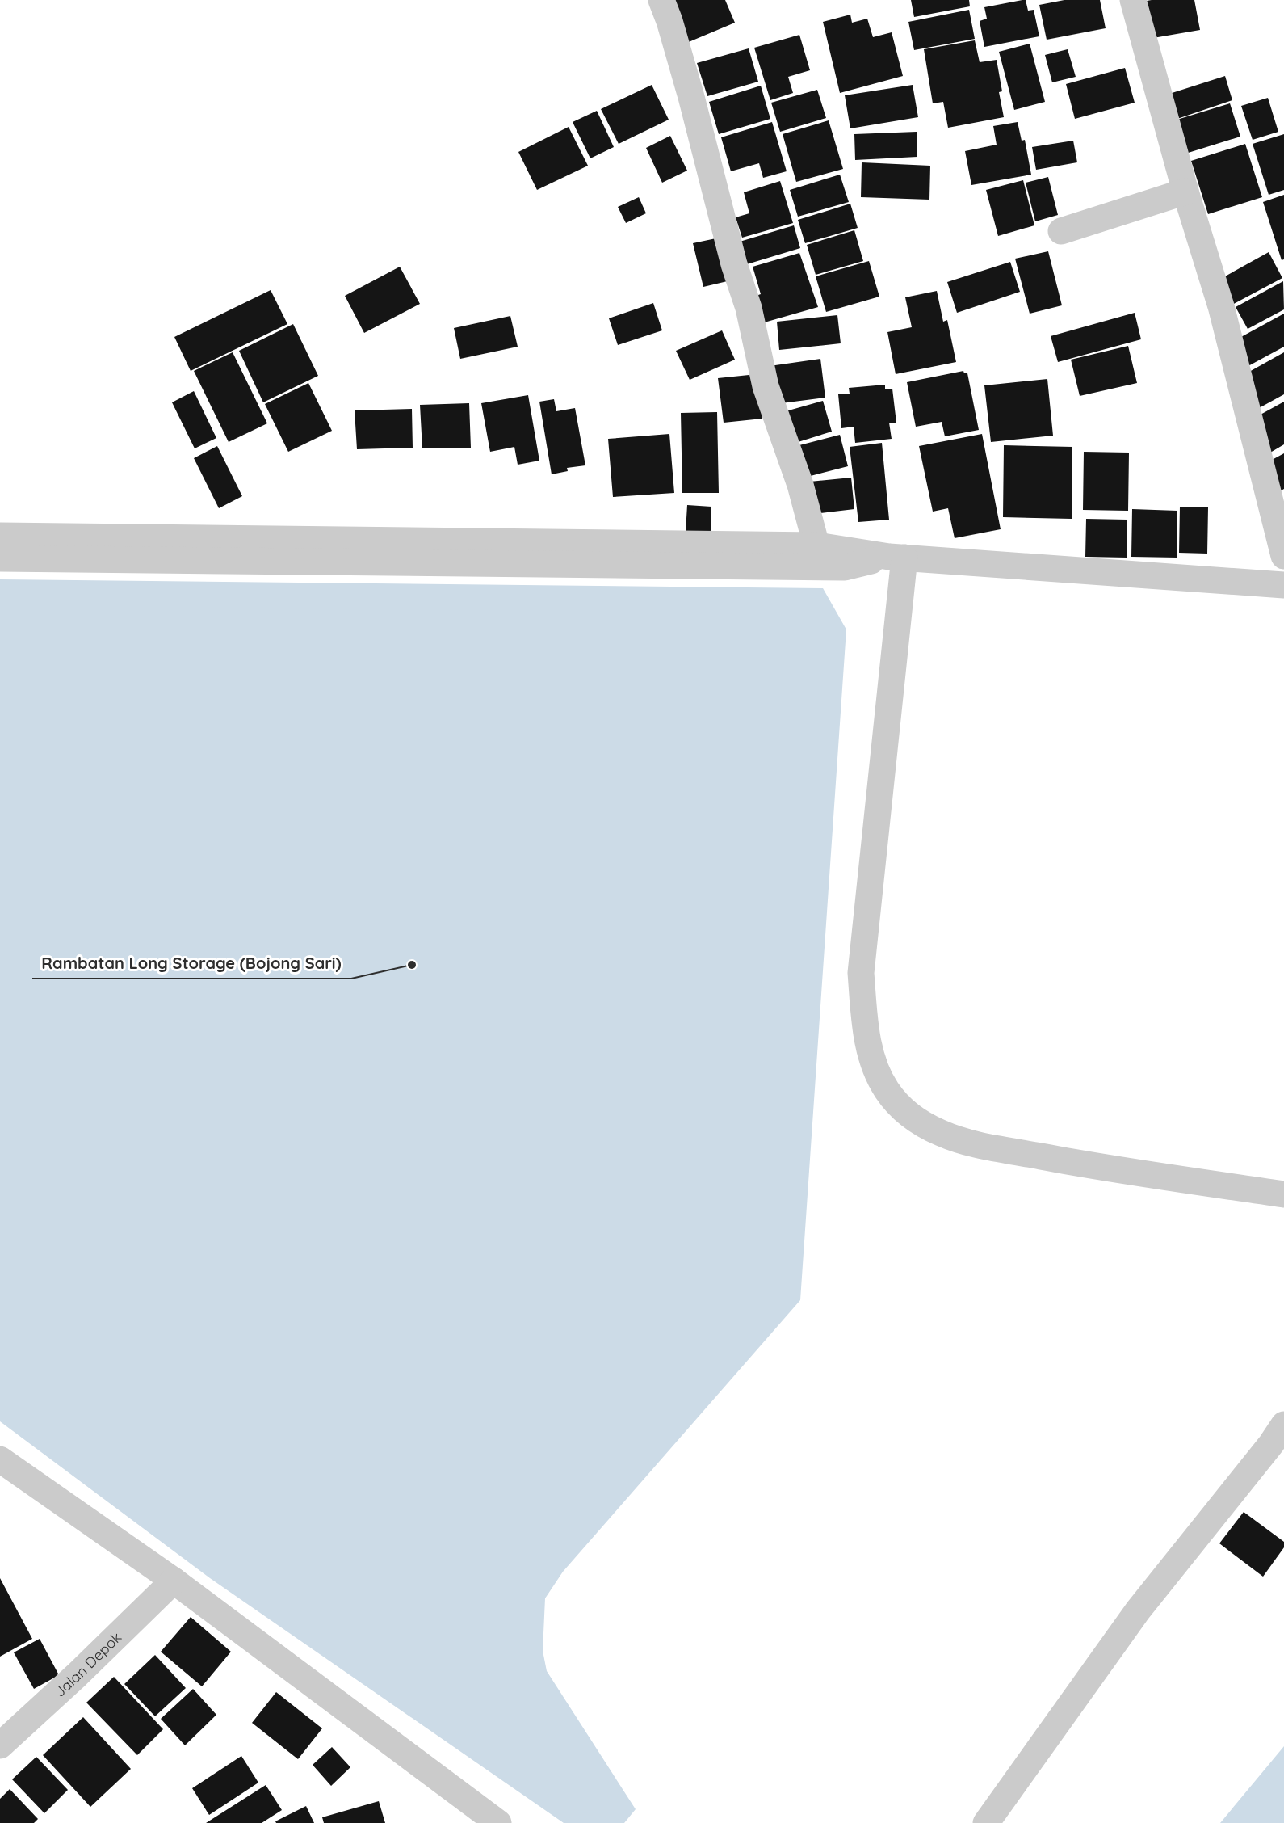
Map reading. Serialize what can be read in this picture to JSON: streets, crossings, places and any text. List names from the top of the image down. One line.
{"streets":{"street":["Jalan Depok"]},"places":["Rambatan Long Storage (Bojong Sari)"]}
